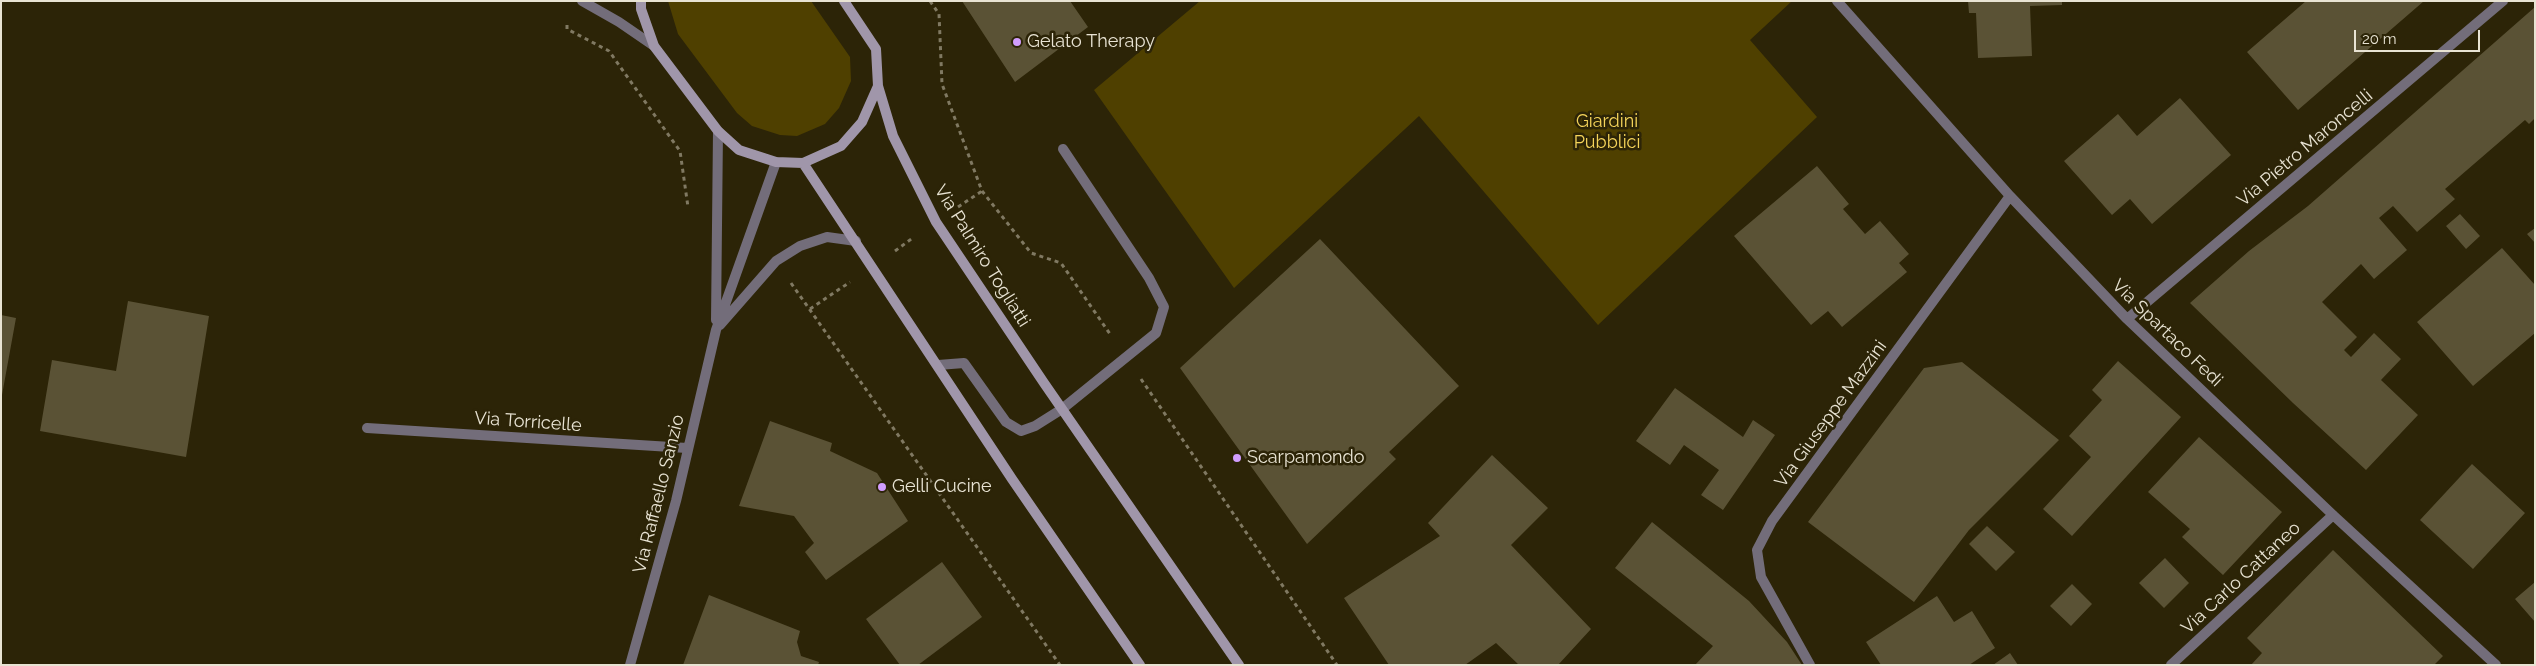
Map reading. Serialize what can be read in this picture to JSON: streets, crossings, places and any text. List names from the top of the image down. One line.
{"streets":{"main road":["Via Palmiro Togliatti"],"street":["Via Pietro Maroncelli","Via Spartaco Fedi","Via Giuseppe Mazzini","Via Torricelle","Via Raffaello Sanzio","Via Carlo Cattaneo"]},"crossings":[["Via Pietro Maroncelli","Via Spartaco Fedi"],["Via Palmiro Togliatti","Via Raffaello Sanzio"],["Via Spartaco Fedi","Via Giuseppe Mazzini"],["Via Spartaco Fedi","Via Carlo Cattaneo"],["Via Torricelle","Via Raffaello Sanzio"]],"parks":["Giardini Pubblici"],"places":["Gelato Therapy","Scarpamondo","Gelli Cucine"],"scale_bar":"20 m"}
